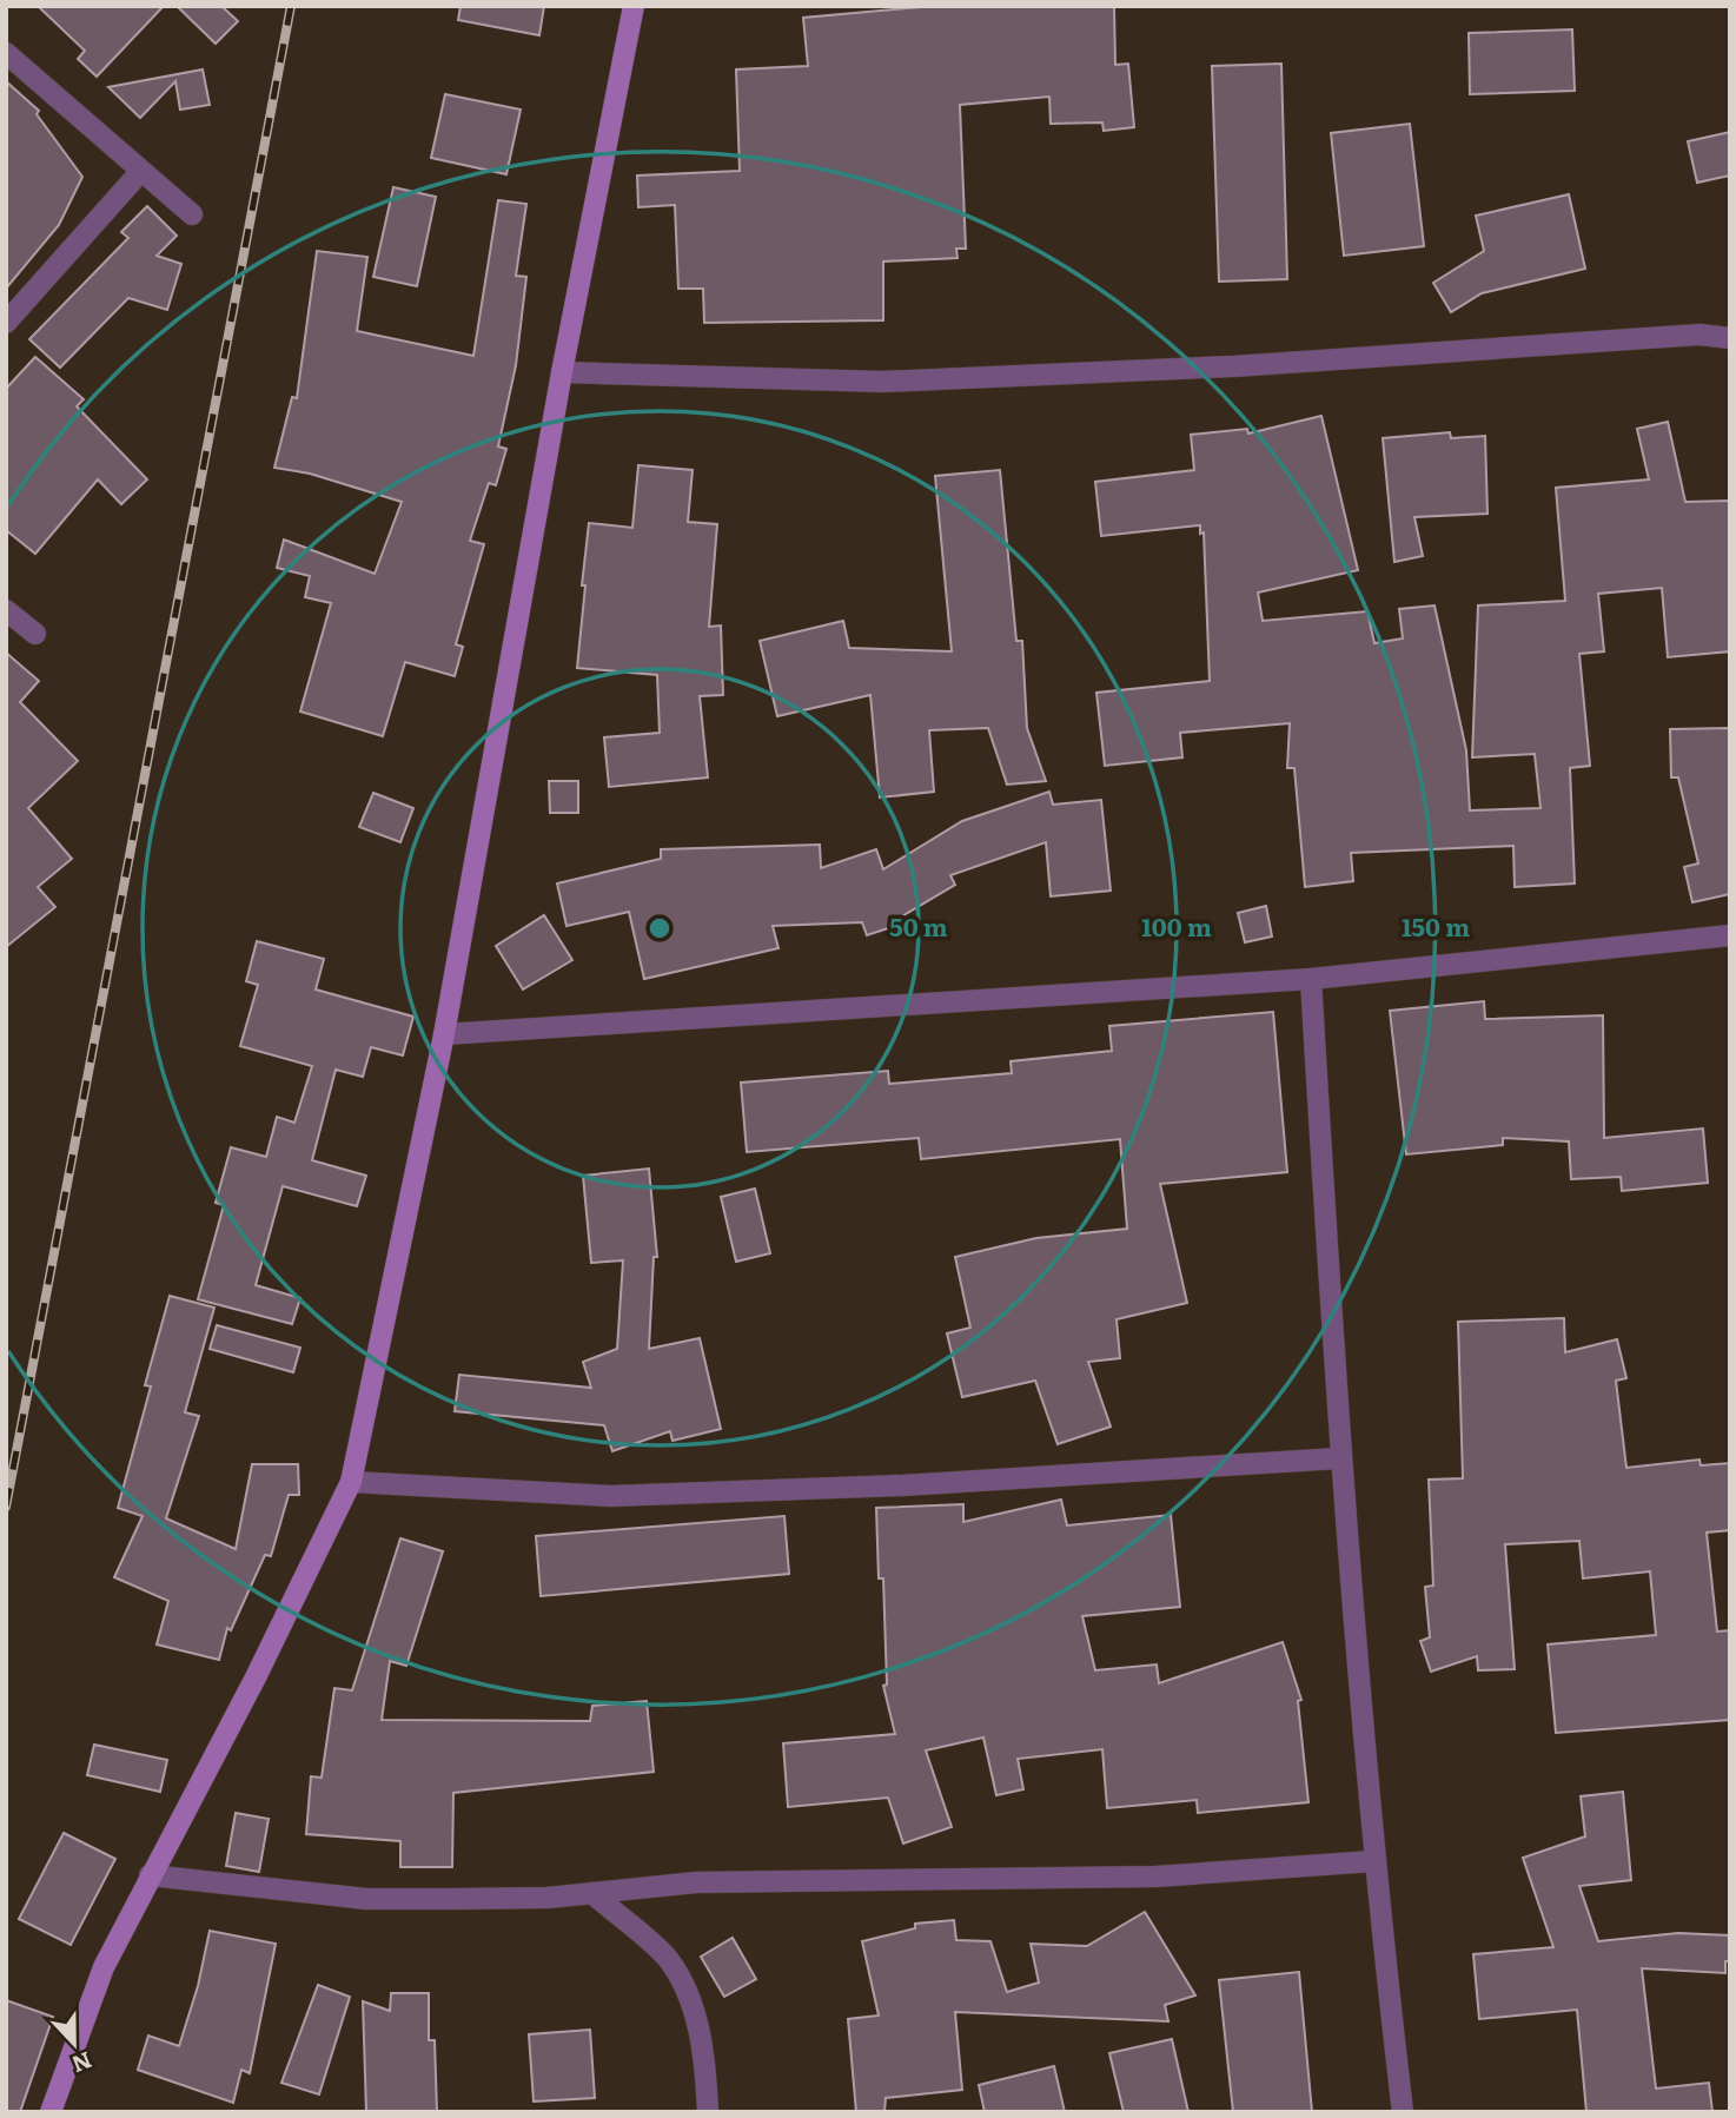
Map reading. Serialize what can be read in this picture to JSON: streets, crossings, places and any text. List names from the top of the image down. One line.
{"north":"bottom","rings":["50 m","100 m","150 m"]}
